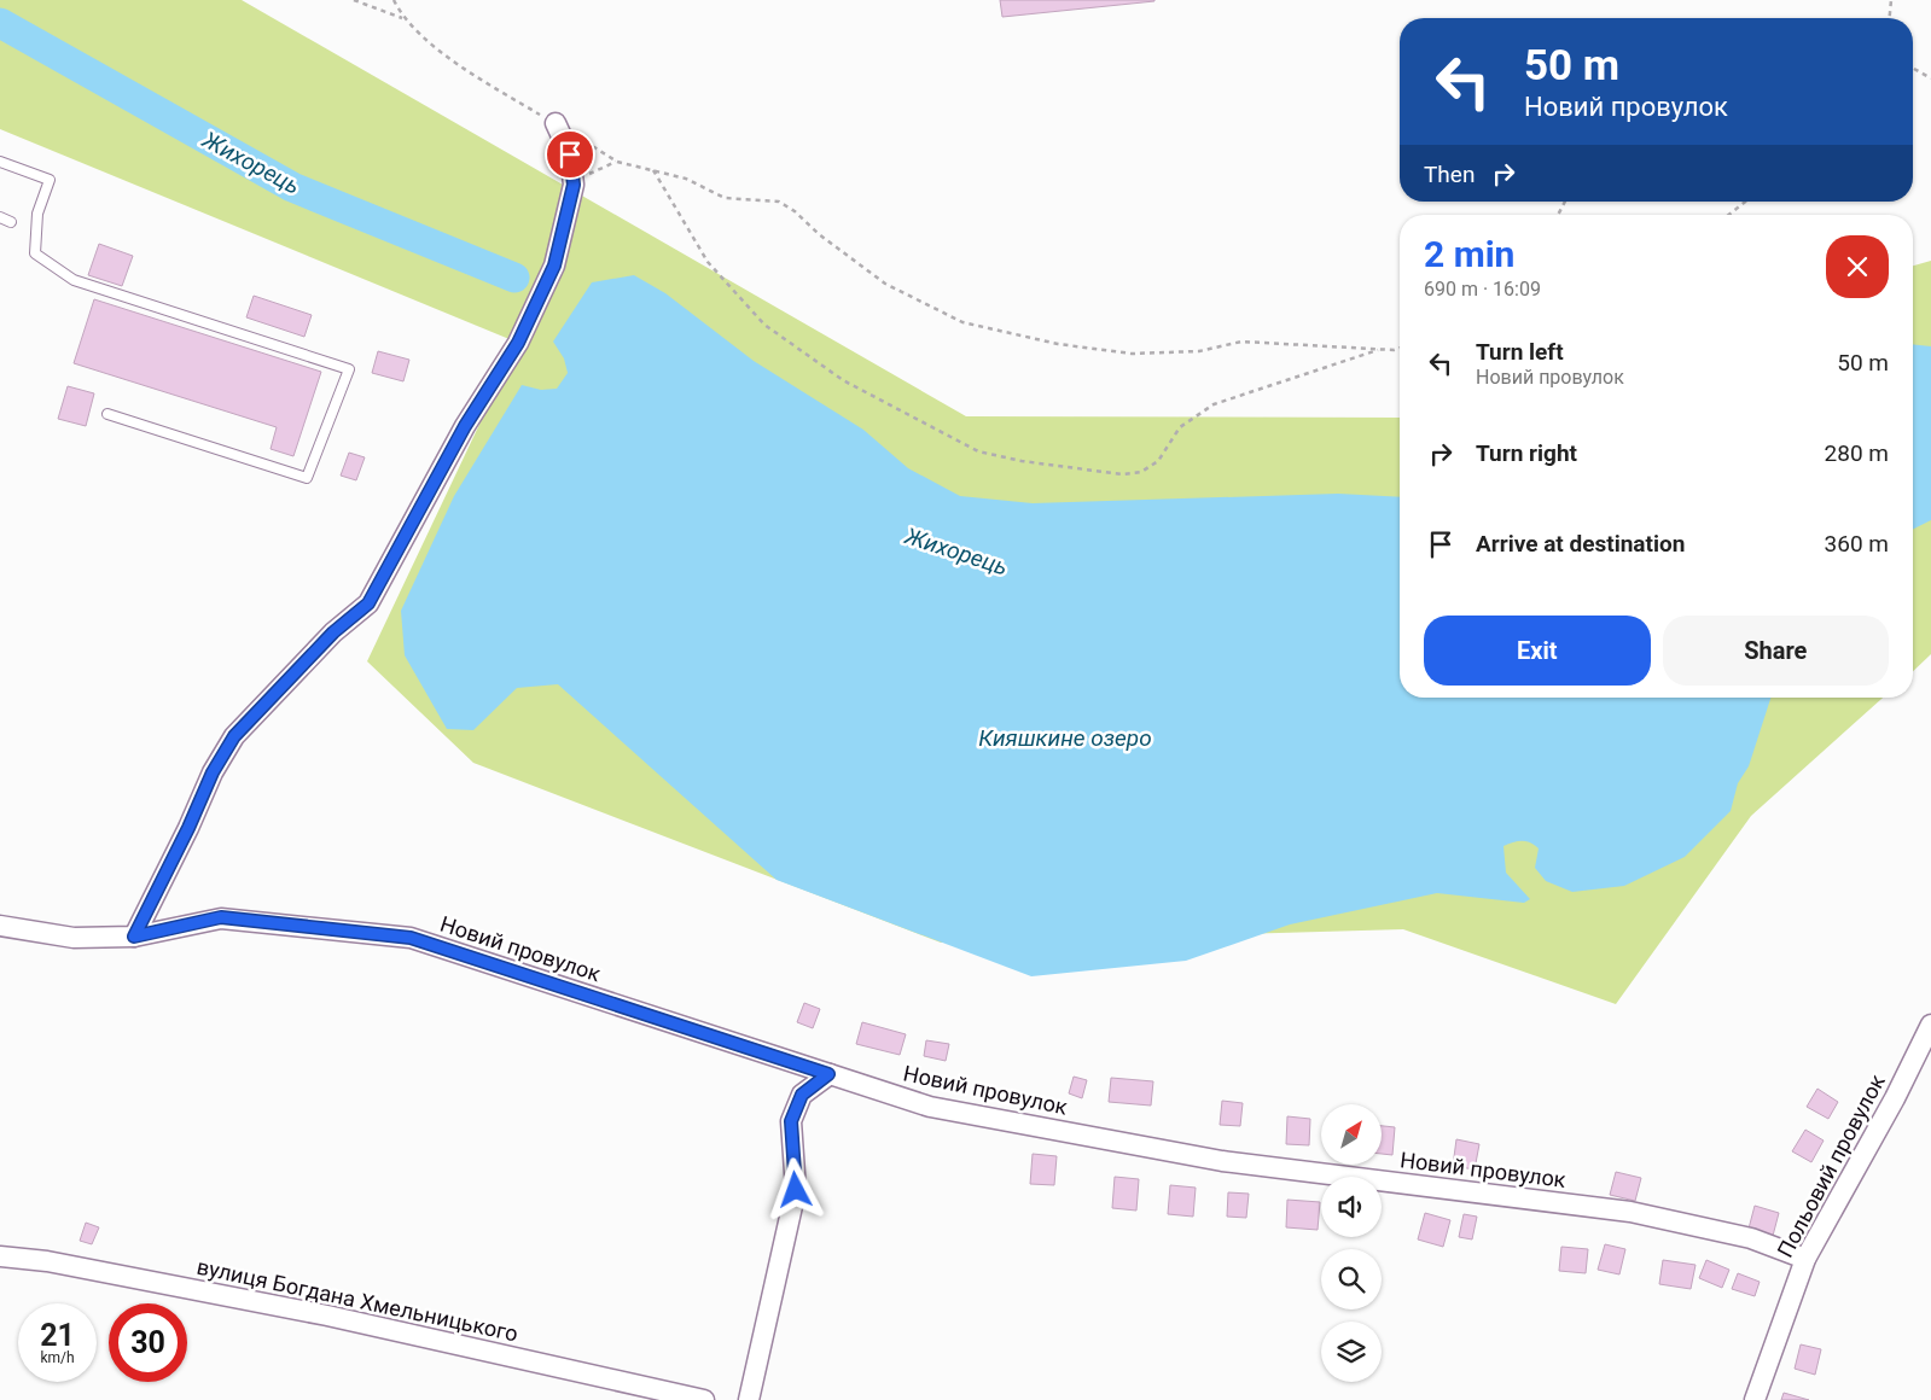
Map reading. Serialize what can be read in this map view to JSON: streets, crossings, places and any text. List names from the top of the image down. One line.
{"streets":{"street":["Новий провулок","Польовий провулок","вулиця Богдана Хмельницького"]},"crossings":[["Новий провулок","Польовий провулок"]],"water":["Жихорець","Кияшкине озеро"],"north":"top right","page":{"turn":["50 m","Новий провулок"],"then":"Then","heading":["2 min","690 m · 16:09"],"list":[{"name":"Turn left","note":"Новий провулок","value":"50 m"},{"name":"Turn right","value":"280 m"},{"name":"Arrive at destination","value":"360 m"}],"buttons":["Exit","Share"],"speed":"21 km/h","limit":"30"}}
